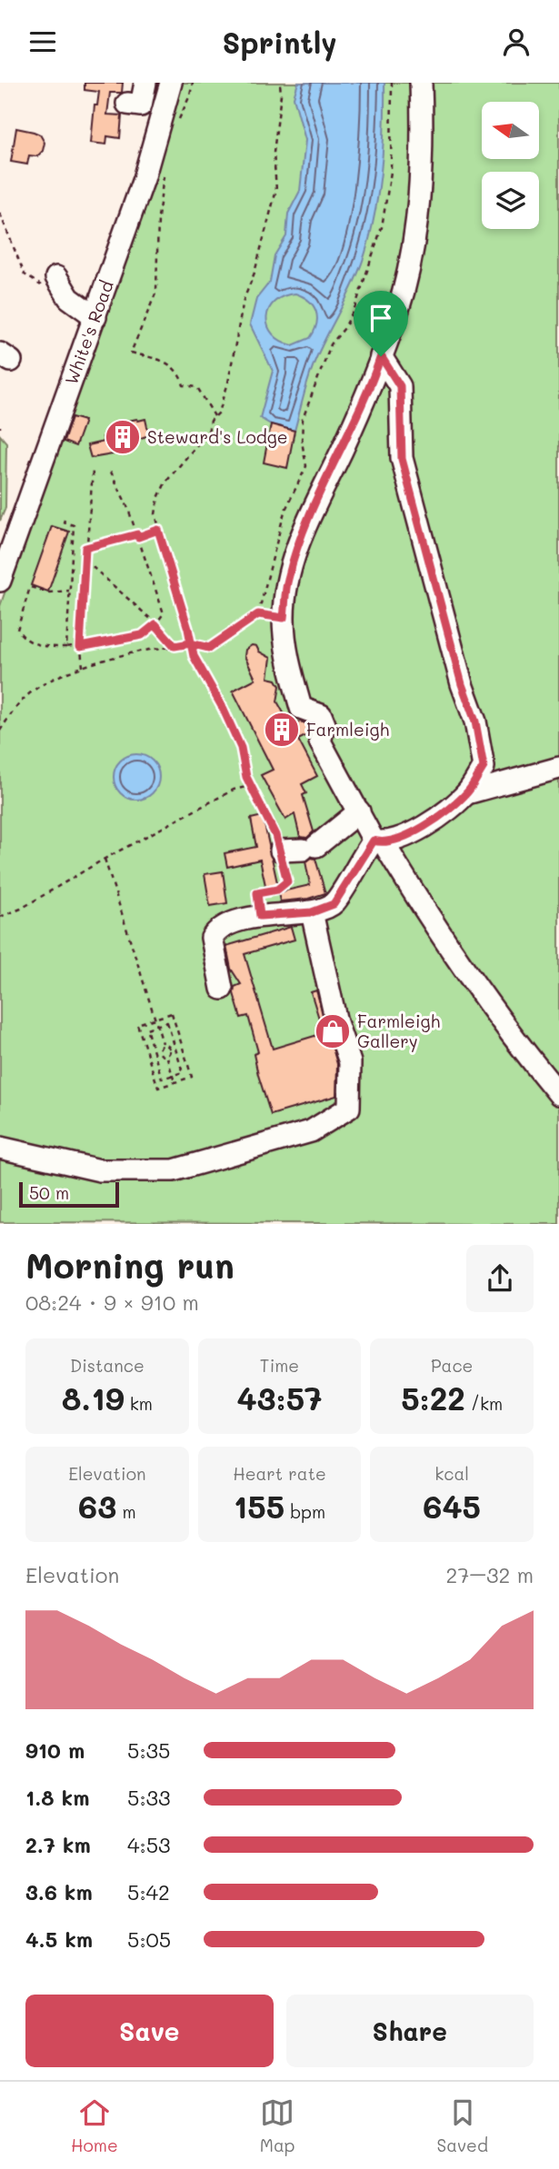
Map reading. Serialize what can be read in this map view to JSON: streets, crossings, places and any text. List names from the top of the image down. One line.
{"streets":{"street":["White's Road"]},"places":{"building":["Steward's Lodge","Farmleigh"],"shop":["Farmleigh Gallery"]},"scale_bar":"50 m","north":"left","page":{"header":"Sprintly","scale":"50 m","heading":["Morning run","08:24 · 9 × 910 m"],"stats":[["Distance","8.19 km"],["Time","43:57"],["Pace","5:22 /km"],["Elevation","63 m"],["Heart rate","155 bpm"],["kcal","645"]],"chart":["Elevation","27–32 m"],"list":[{"name":"910 m","note":"5:35"},{"name":"1.8 km","note":"5:33"},{"name":"2.7 km","note":"4:53"},{"name":"3.6 km","note":"5:42"},{"name":"4.5 km","note":"5:05"}],"buttons":["Save","Share"],"tabs":["Home","Map","Saved"]}}
